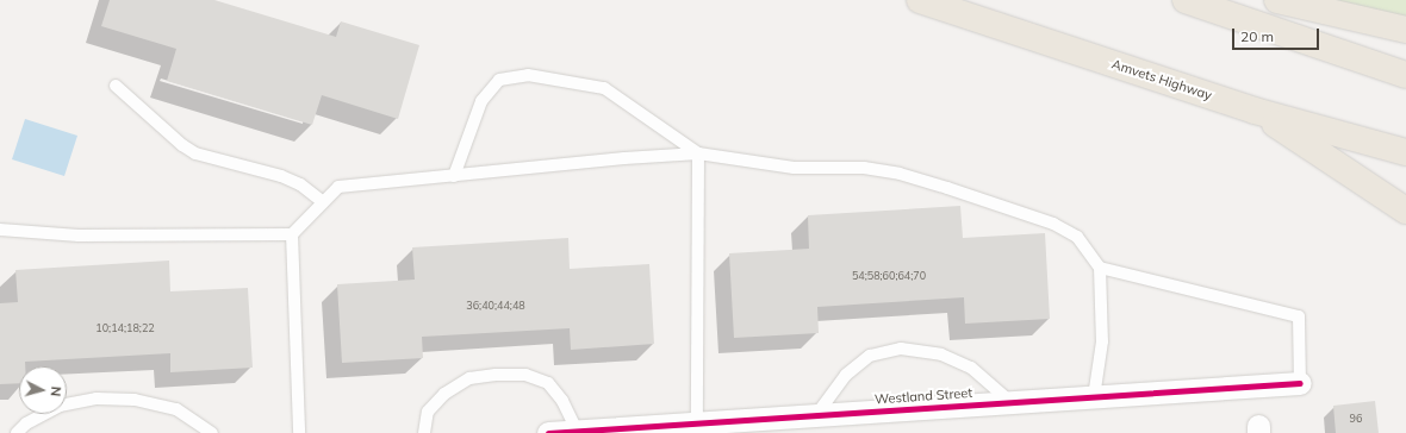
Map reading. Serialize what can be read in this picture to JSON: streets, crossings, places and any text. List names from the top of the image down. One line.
{"streets":{"highway":["Amvets Highway"],"street":["Westland Street"]},"house_numbers":["54;58;60;64;70","36;40;44;48","10;14;18;22","96"],"scale_bar":"20 m","north":"right"}
